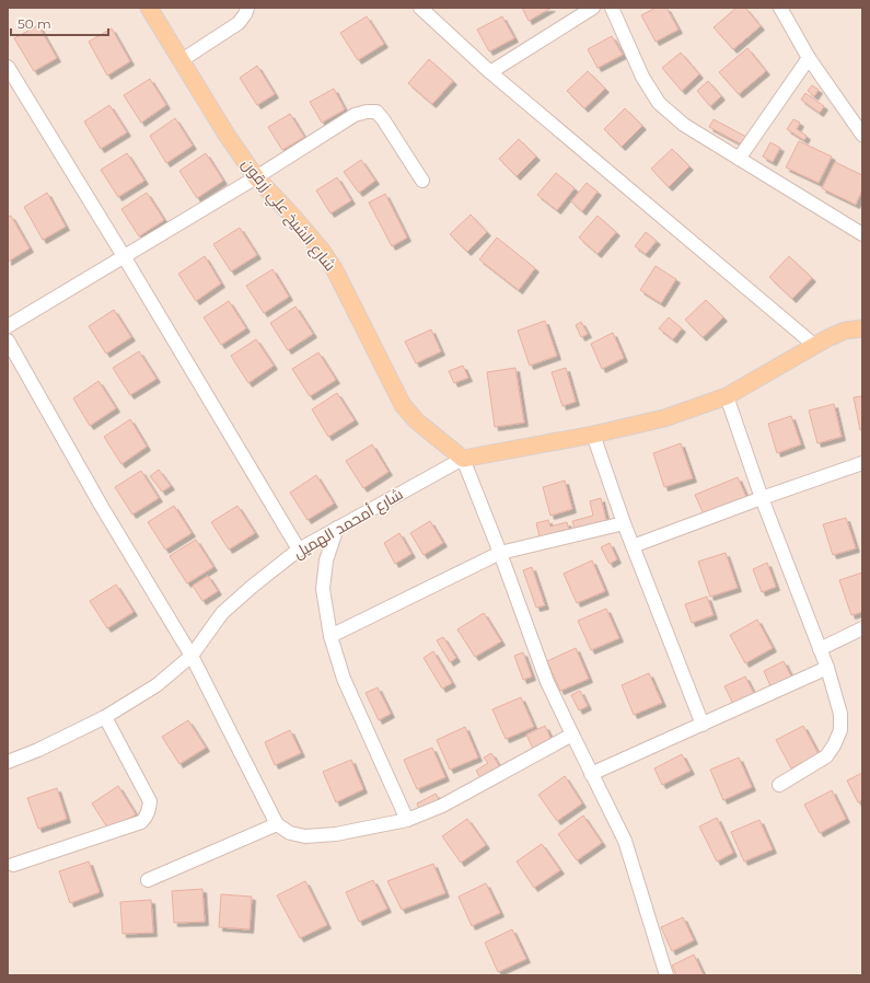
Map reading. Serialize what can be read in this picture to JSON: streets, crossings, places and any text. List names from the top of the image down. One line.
{"streets":{"main road":["شارع الشيخ علي زرقون"],"street":["شارع أمحمد الهميل"]},"crossings":[["شارع الشيخ علي زرقون","شارع أمحمد الهميل"]],"scale_bar":"50 m"}
